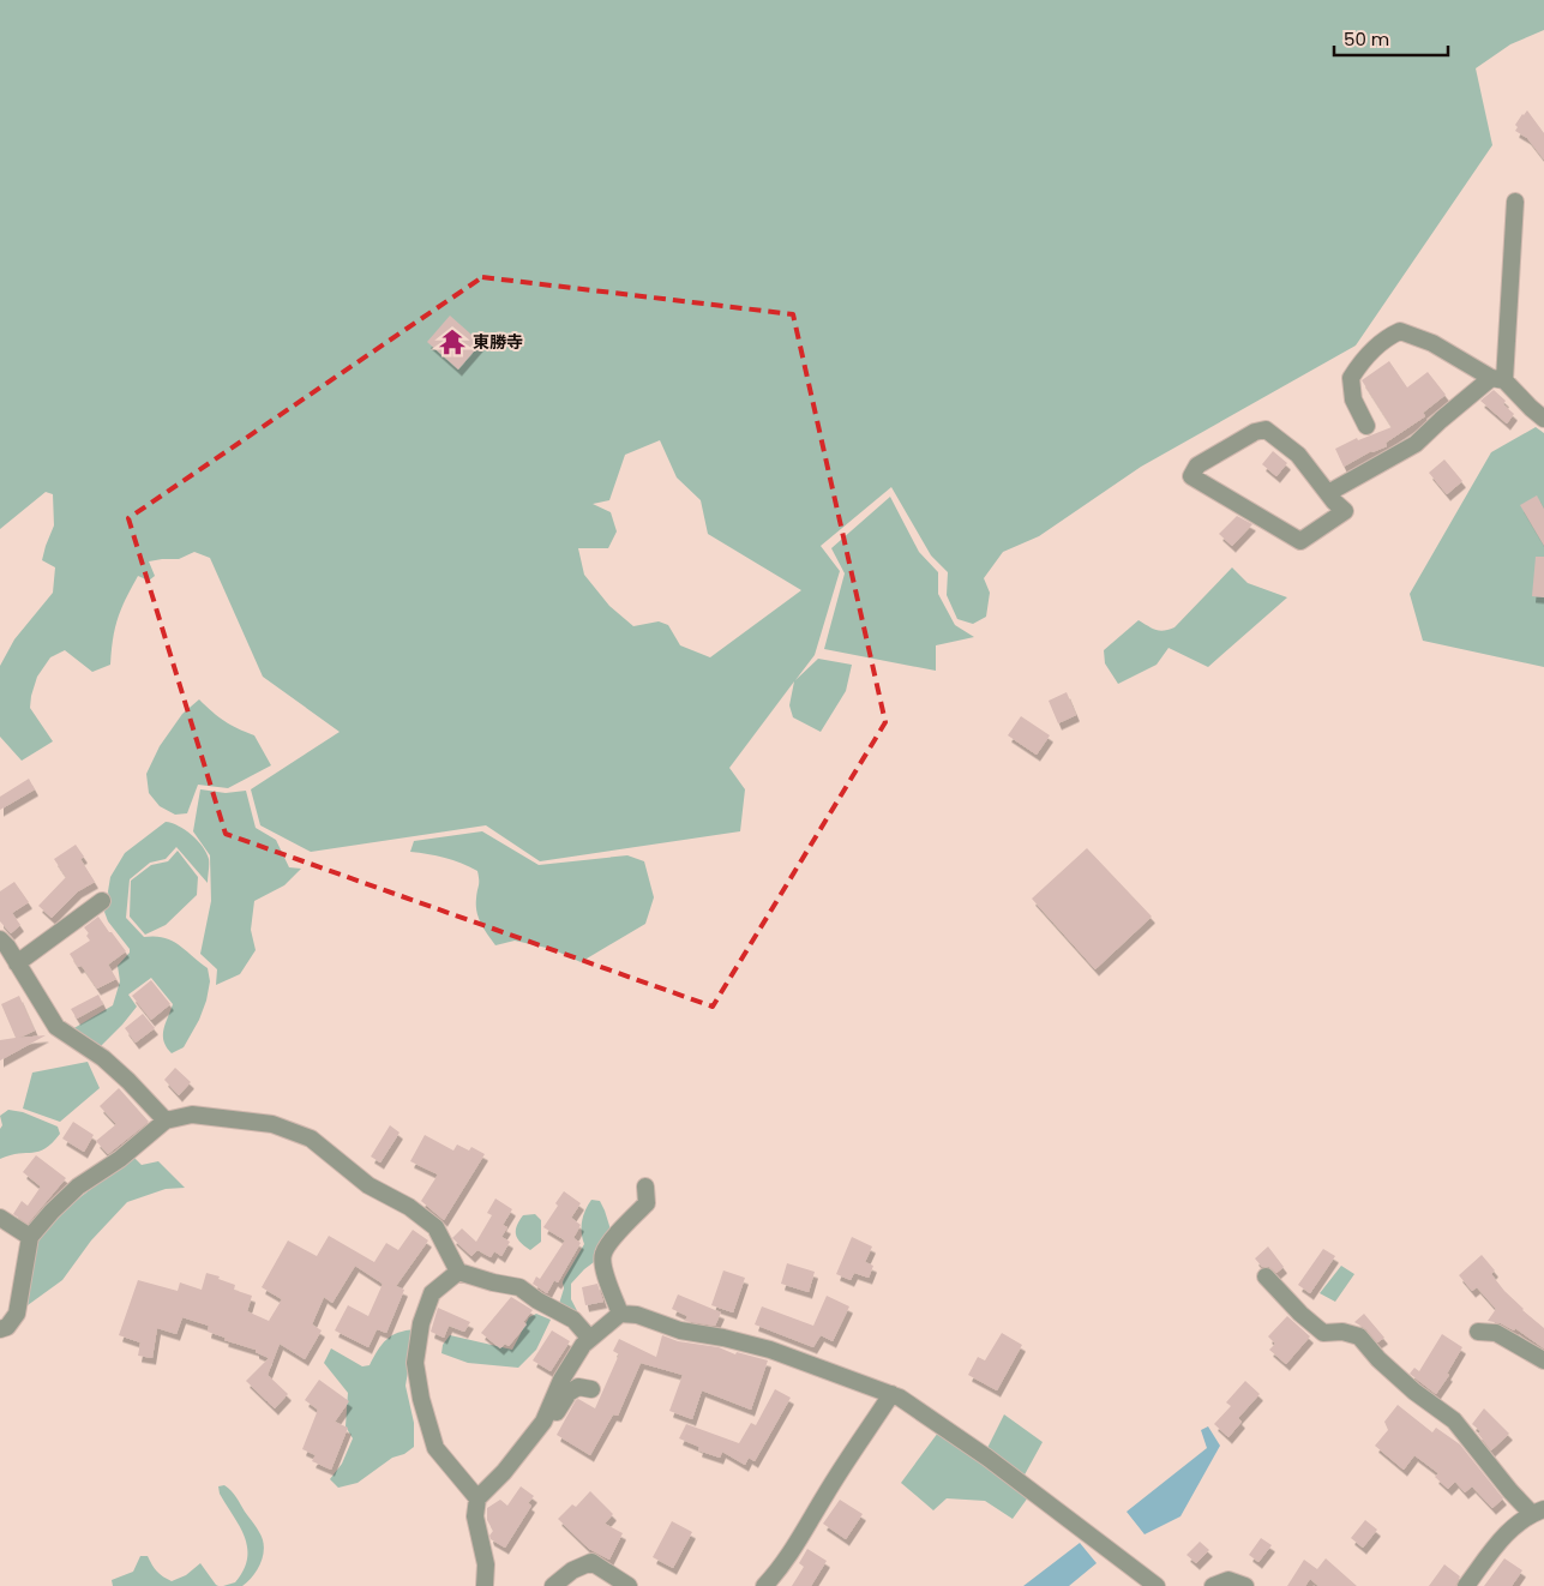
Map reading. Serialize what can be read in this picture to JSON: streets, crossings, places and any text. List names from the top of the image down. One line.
{"places":{"temple":["東勝寺"]},"scale_bar":"50 m"}
